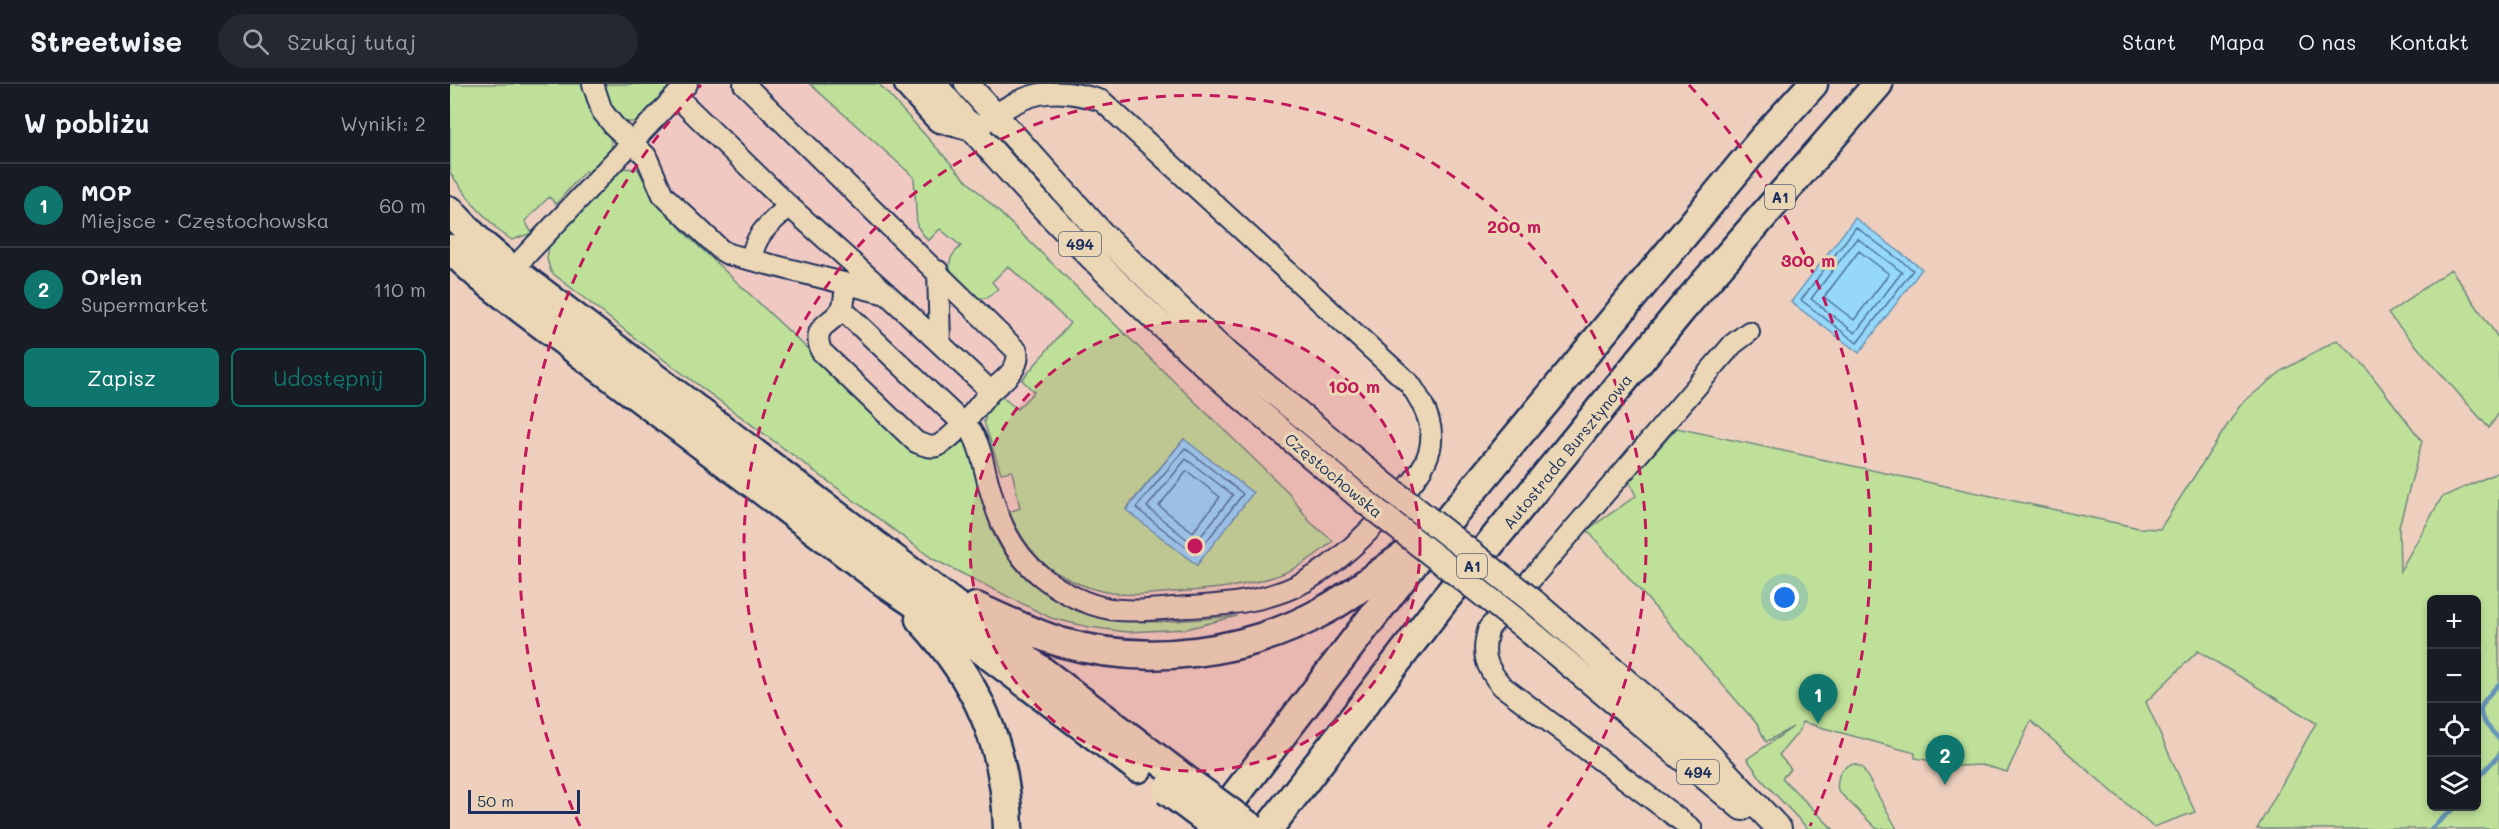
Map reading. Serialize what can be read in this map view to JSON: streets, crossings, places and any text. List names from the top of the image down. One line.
{"streets":{"highway":["A1","Autostrada Bursztynowa"],"main road":["494","Częstochowska"]},"scale_bar":"50 m","page":{"header":"Streetwise","search":"Szukaj tutaj","nav":["Start","Mapa","O nas","Kontakt"],"heading":["W pobliżu","Wyniki: 2"],"list":[{"mark":"1","name":"MOP","note":"Miejsce · Częstochowska","value":"60 m"},{"mark":"2","name":"Orlen","note":"Supermarket","value":"110 m"}],"buttons":["Zapisz","Udostępnij"],"map_buttons":["+","−"],"pins":["1","2"],"scale":"50 m"},"rings":["200 m","300 m","100 m"]}
